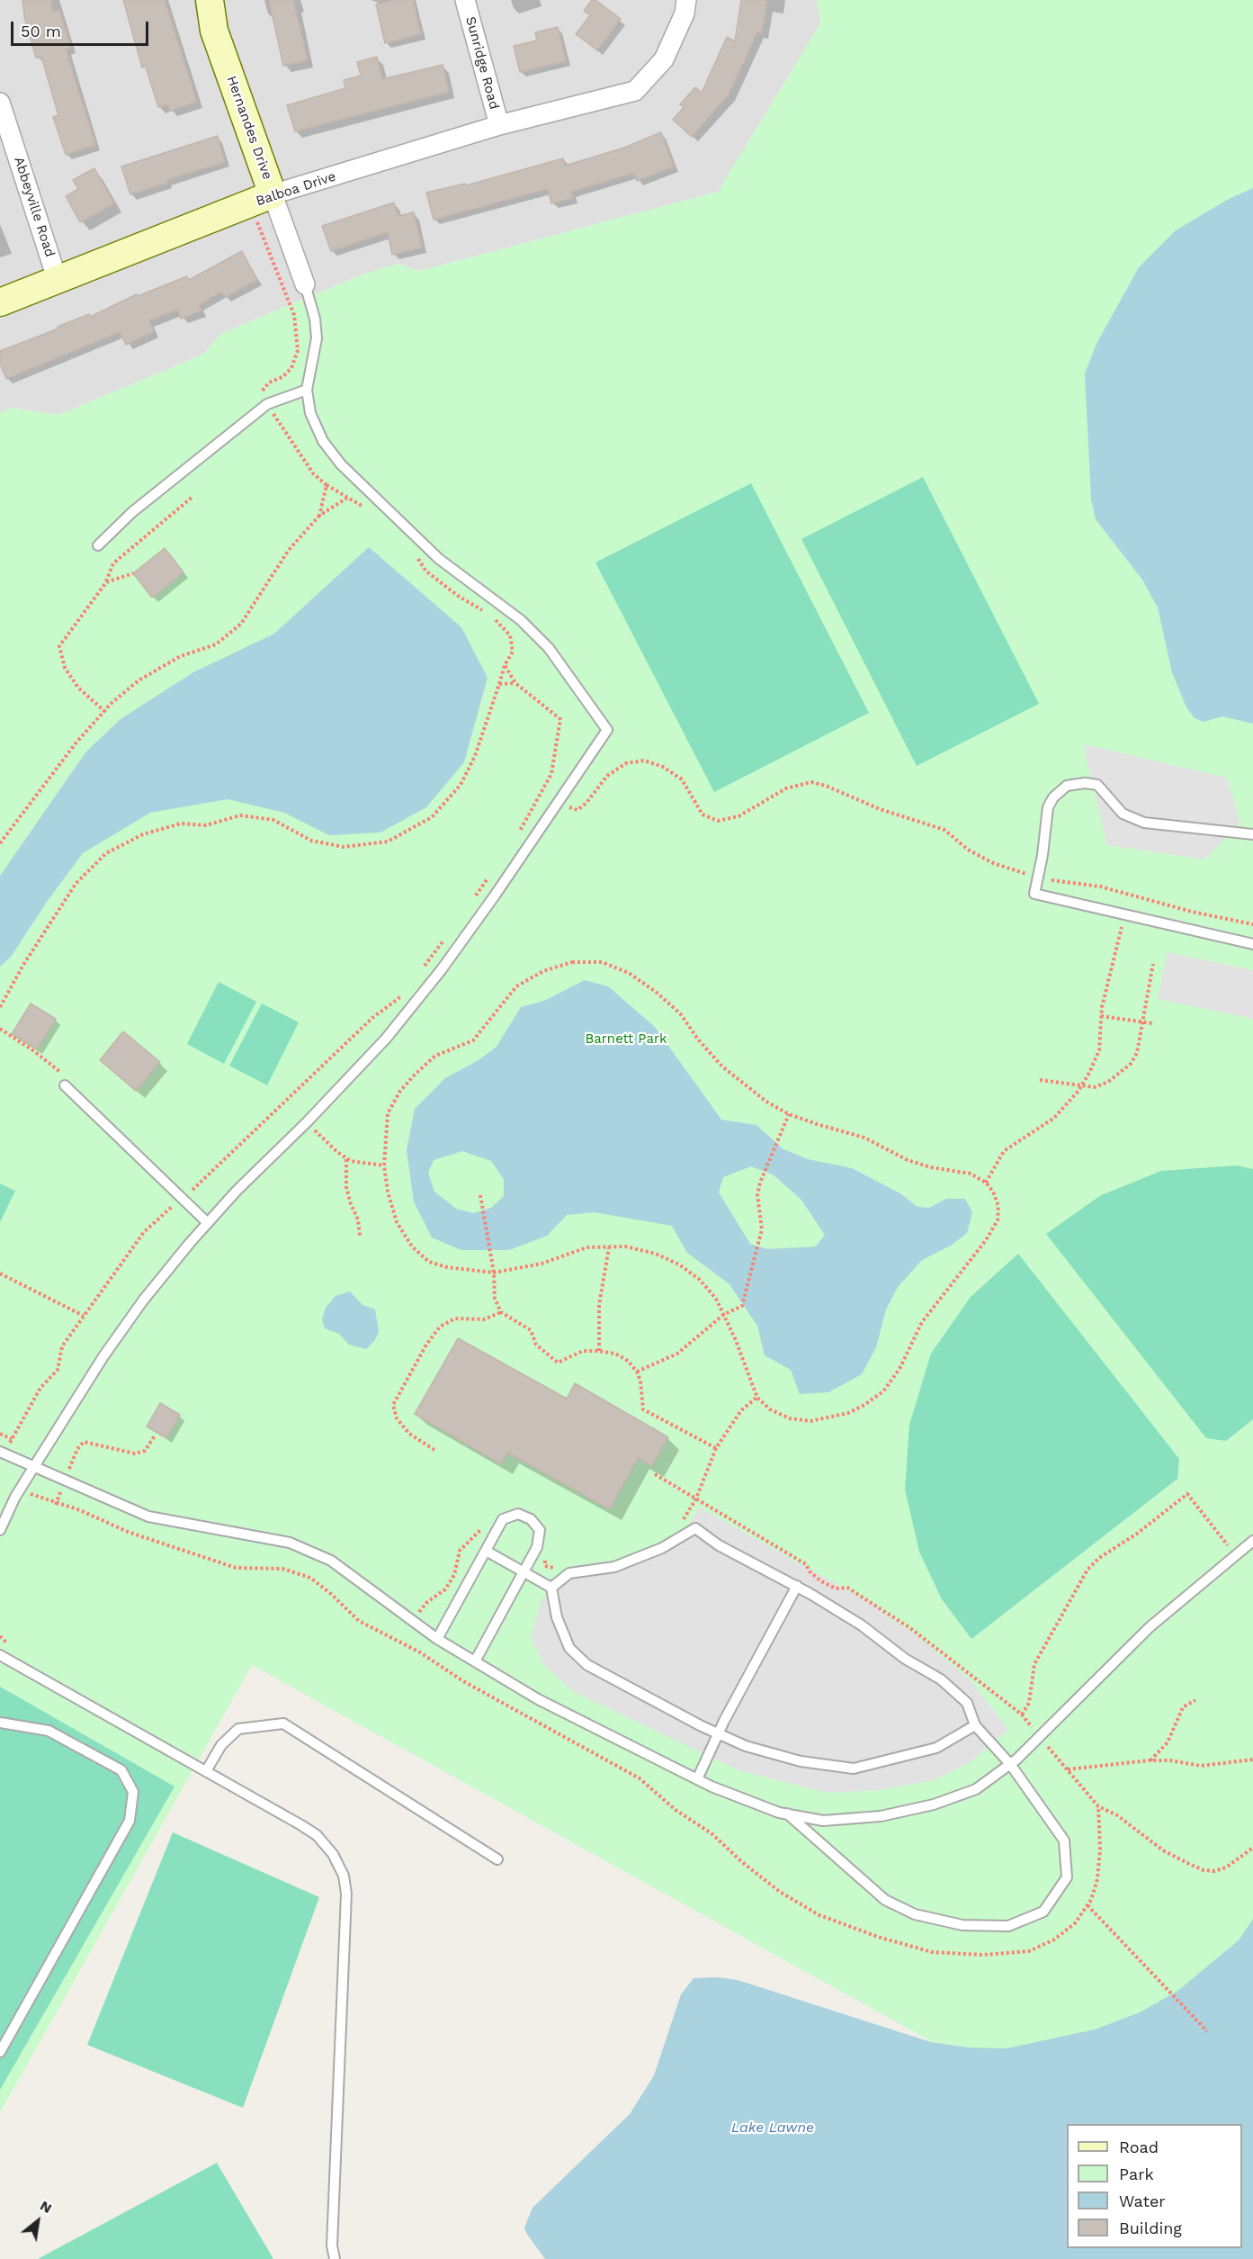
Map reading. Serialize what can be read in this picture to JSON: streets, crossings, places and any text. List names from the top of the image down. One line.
{"streets":{"street":["Sunridge Road","Hernandes Drive","Balboa Drive","Abbeyville Road"]},"crossings":[["Sunridge Road","Balboa Drive"],["Hernandes Drive","Balboa Drive"],["Balboa Drive","Abbeyville Road"]],"water":["Lake Lawne"],"parks":["Barnett Park"],"legend":["Road","Park","Water","Building"],"scale_bar":"50 m","north":"top right"}
